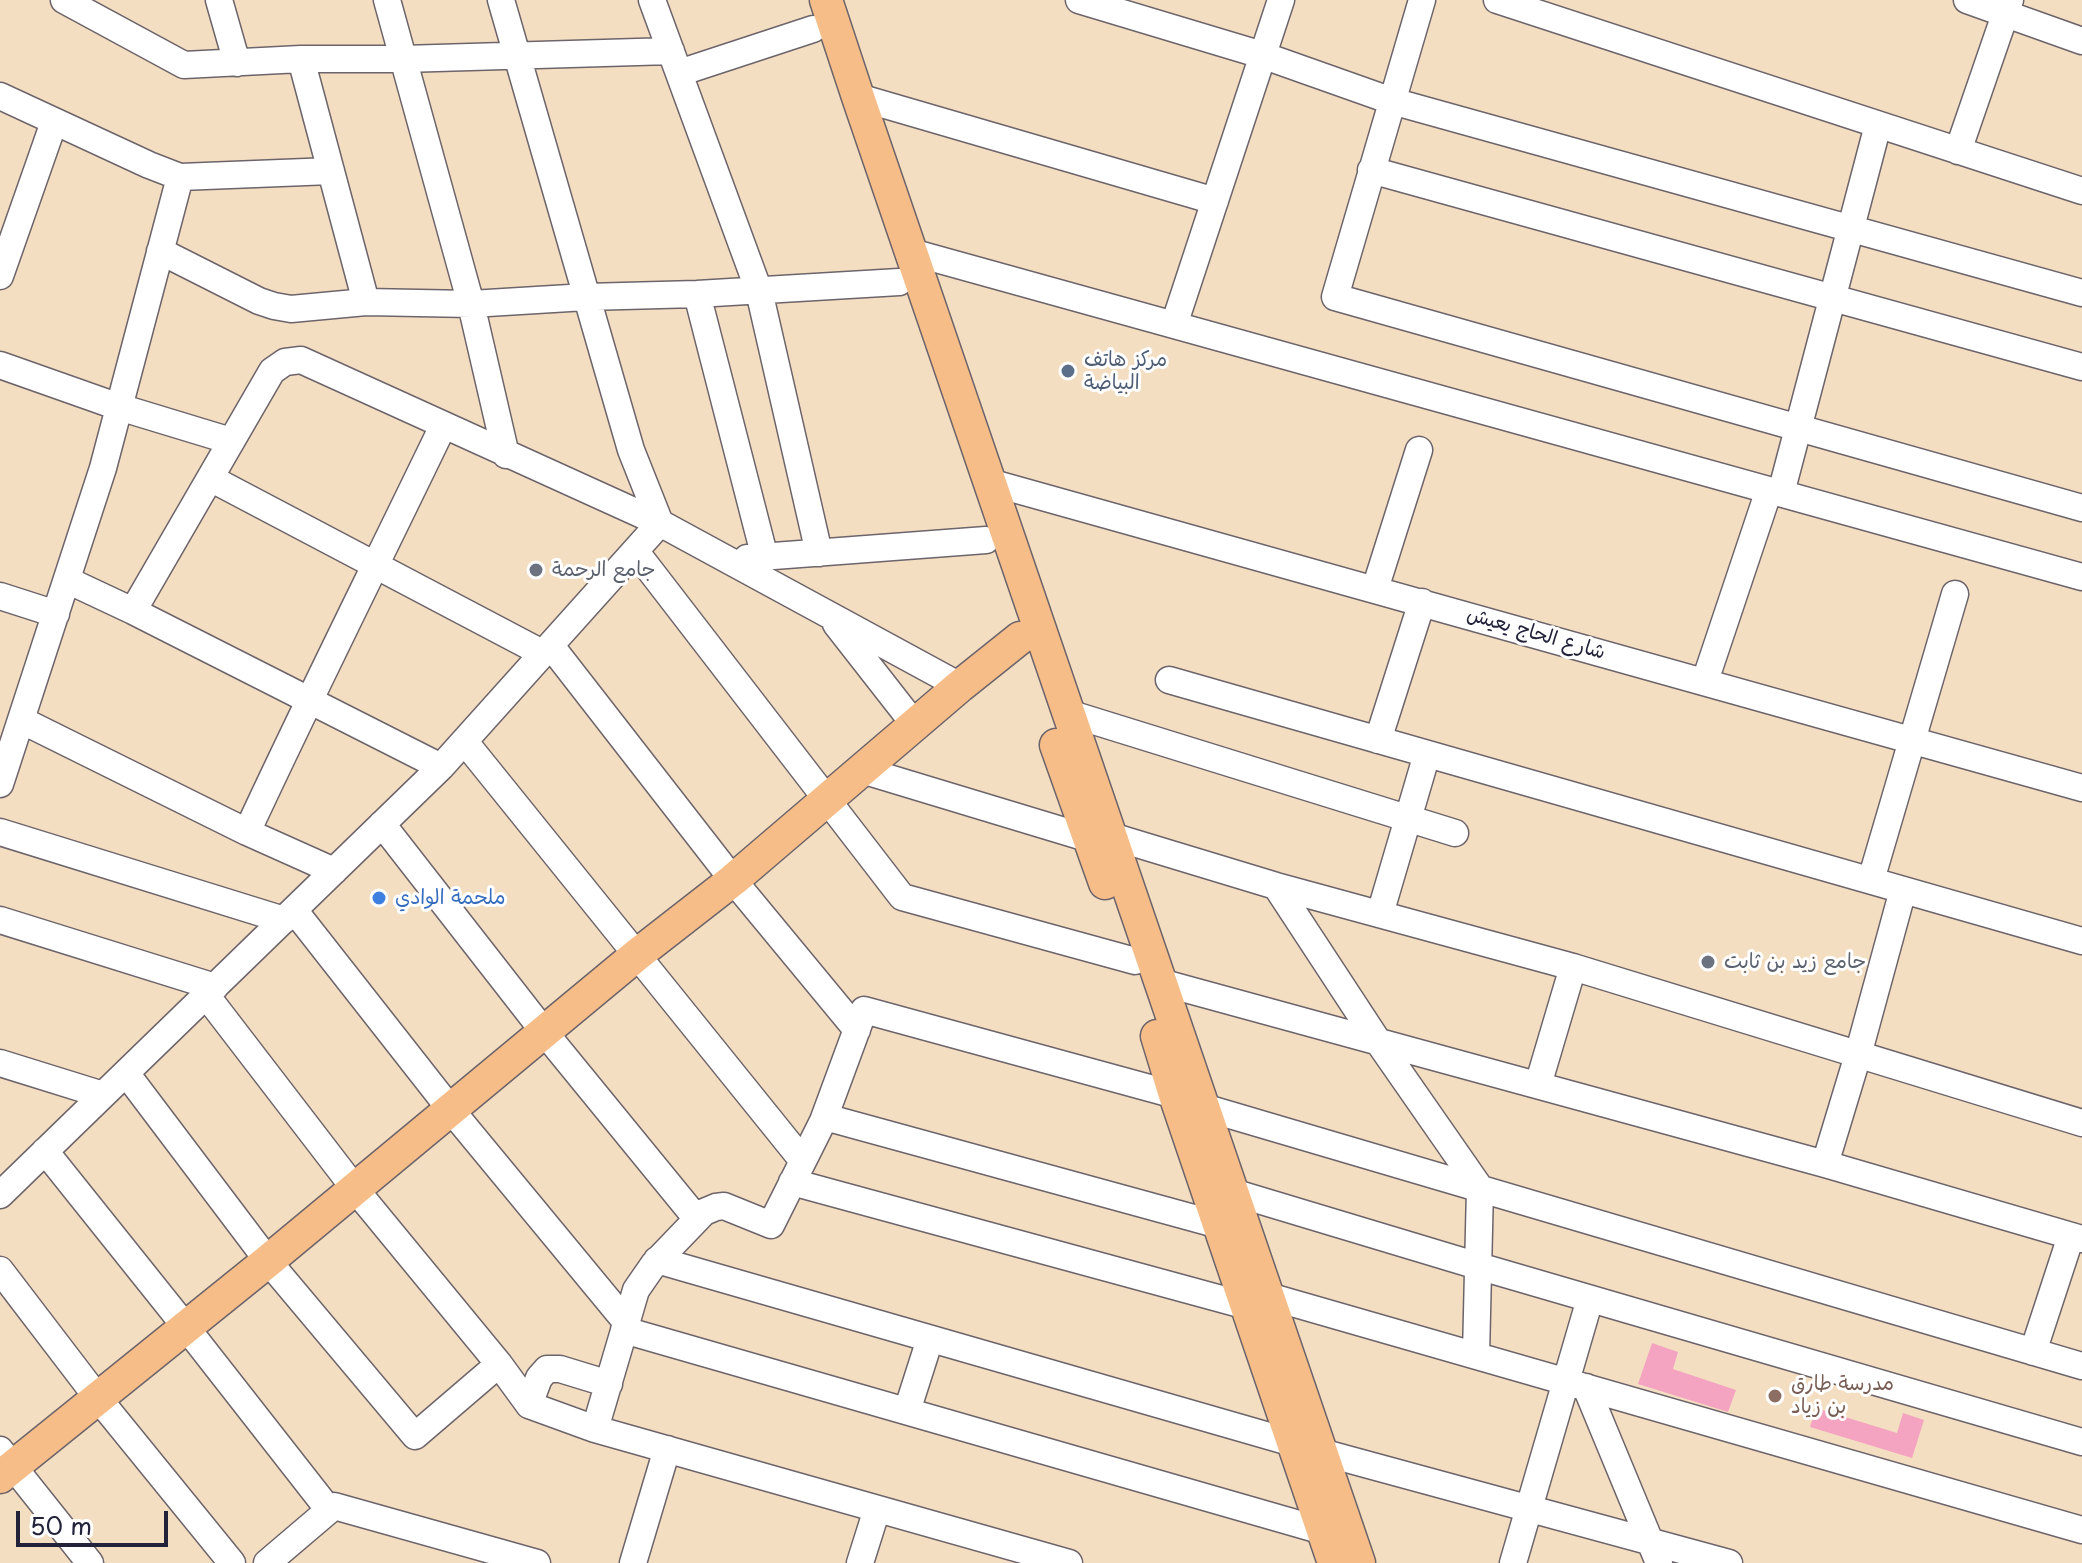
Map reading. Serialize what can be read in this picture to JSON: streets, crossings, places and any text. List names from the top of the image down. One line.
{"streets":{"street":["شارع الحاج يعيش"]},"places":["مركز هاتف البياضة","جامع الرحمة","ملحمة الوادي","جامع زيد بن ثابت","مدرسة طارق بن زياد"],"scale_bar":"50 m"}
